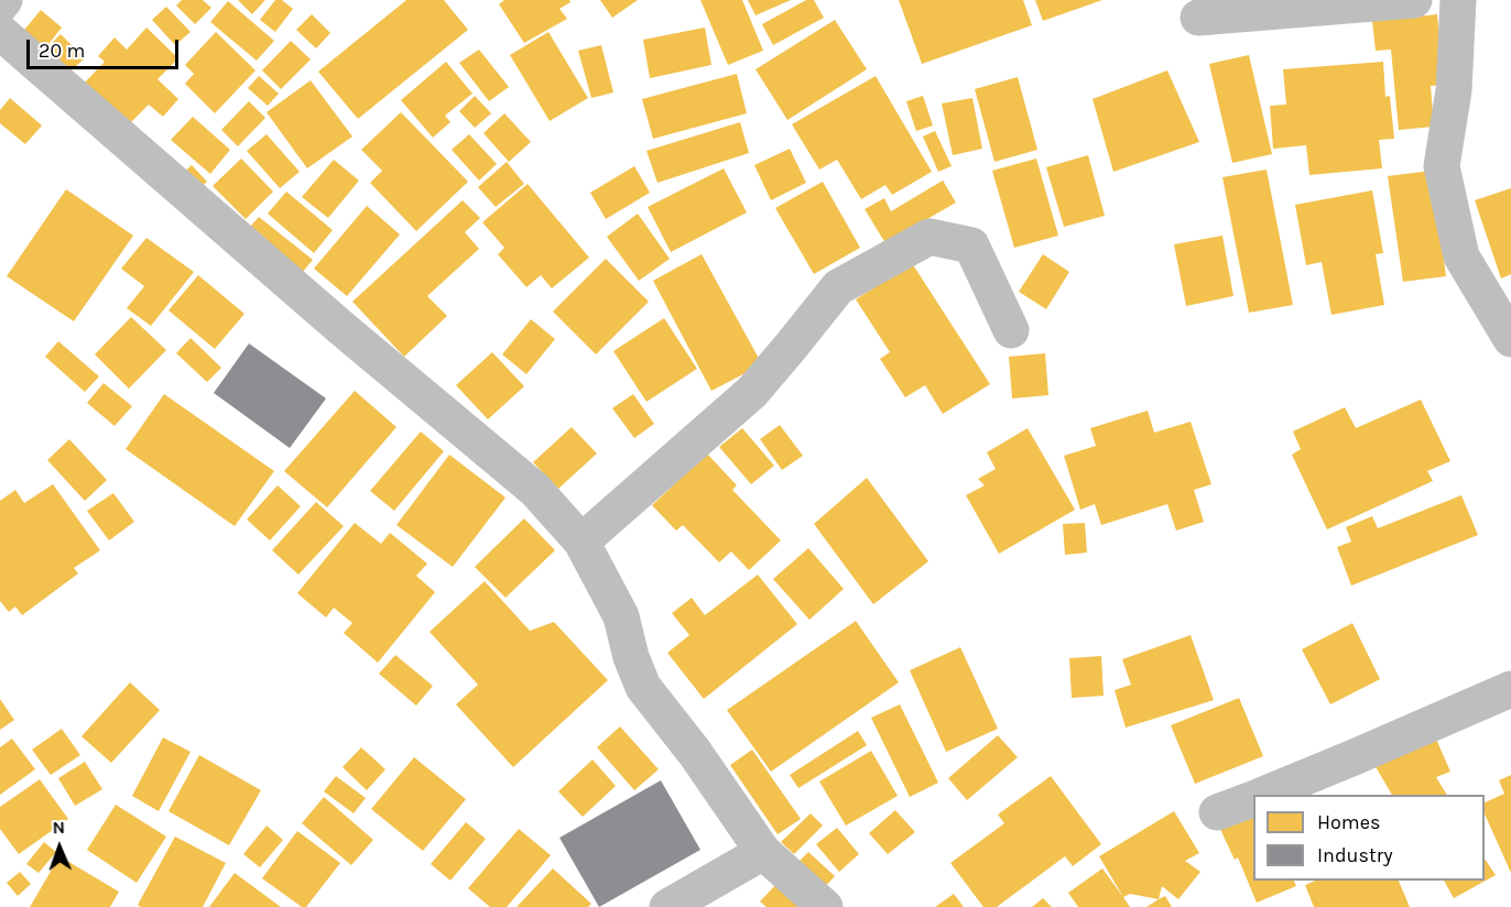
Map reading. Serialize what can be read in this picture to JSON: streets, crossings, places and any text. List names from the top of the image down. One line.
{"legend":["Homes","Industry"],"scale_bar":"20 m","north":"top"}
